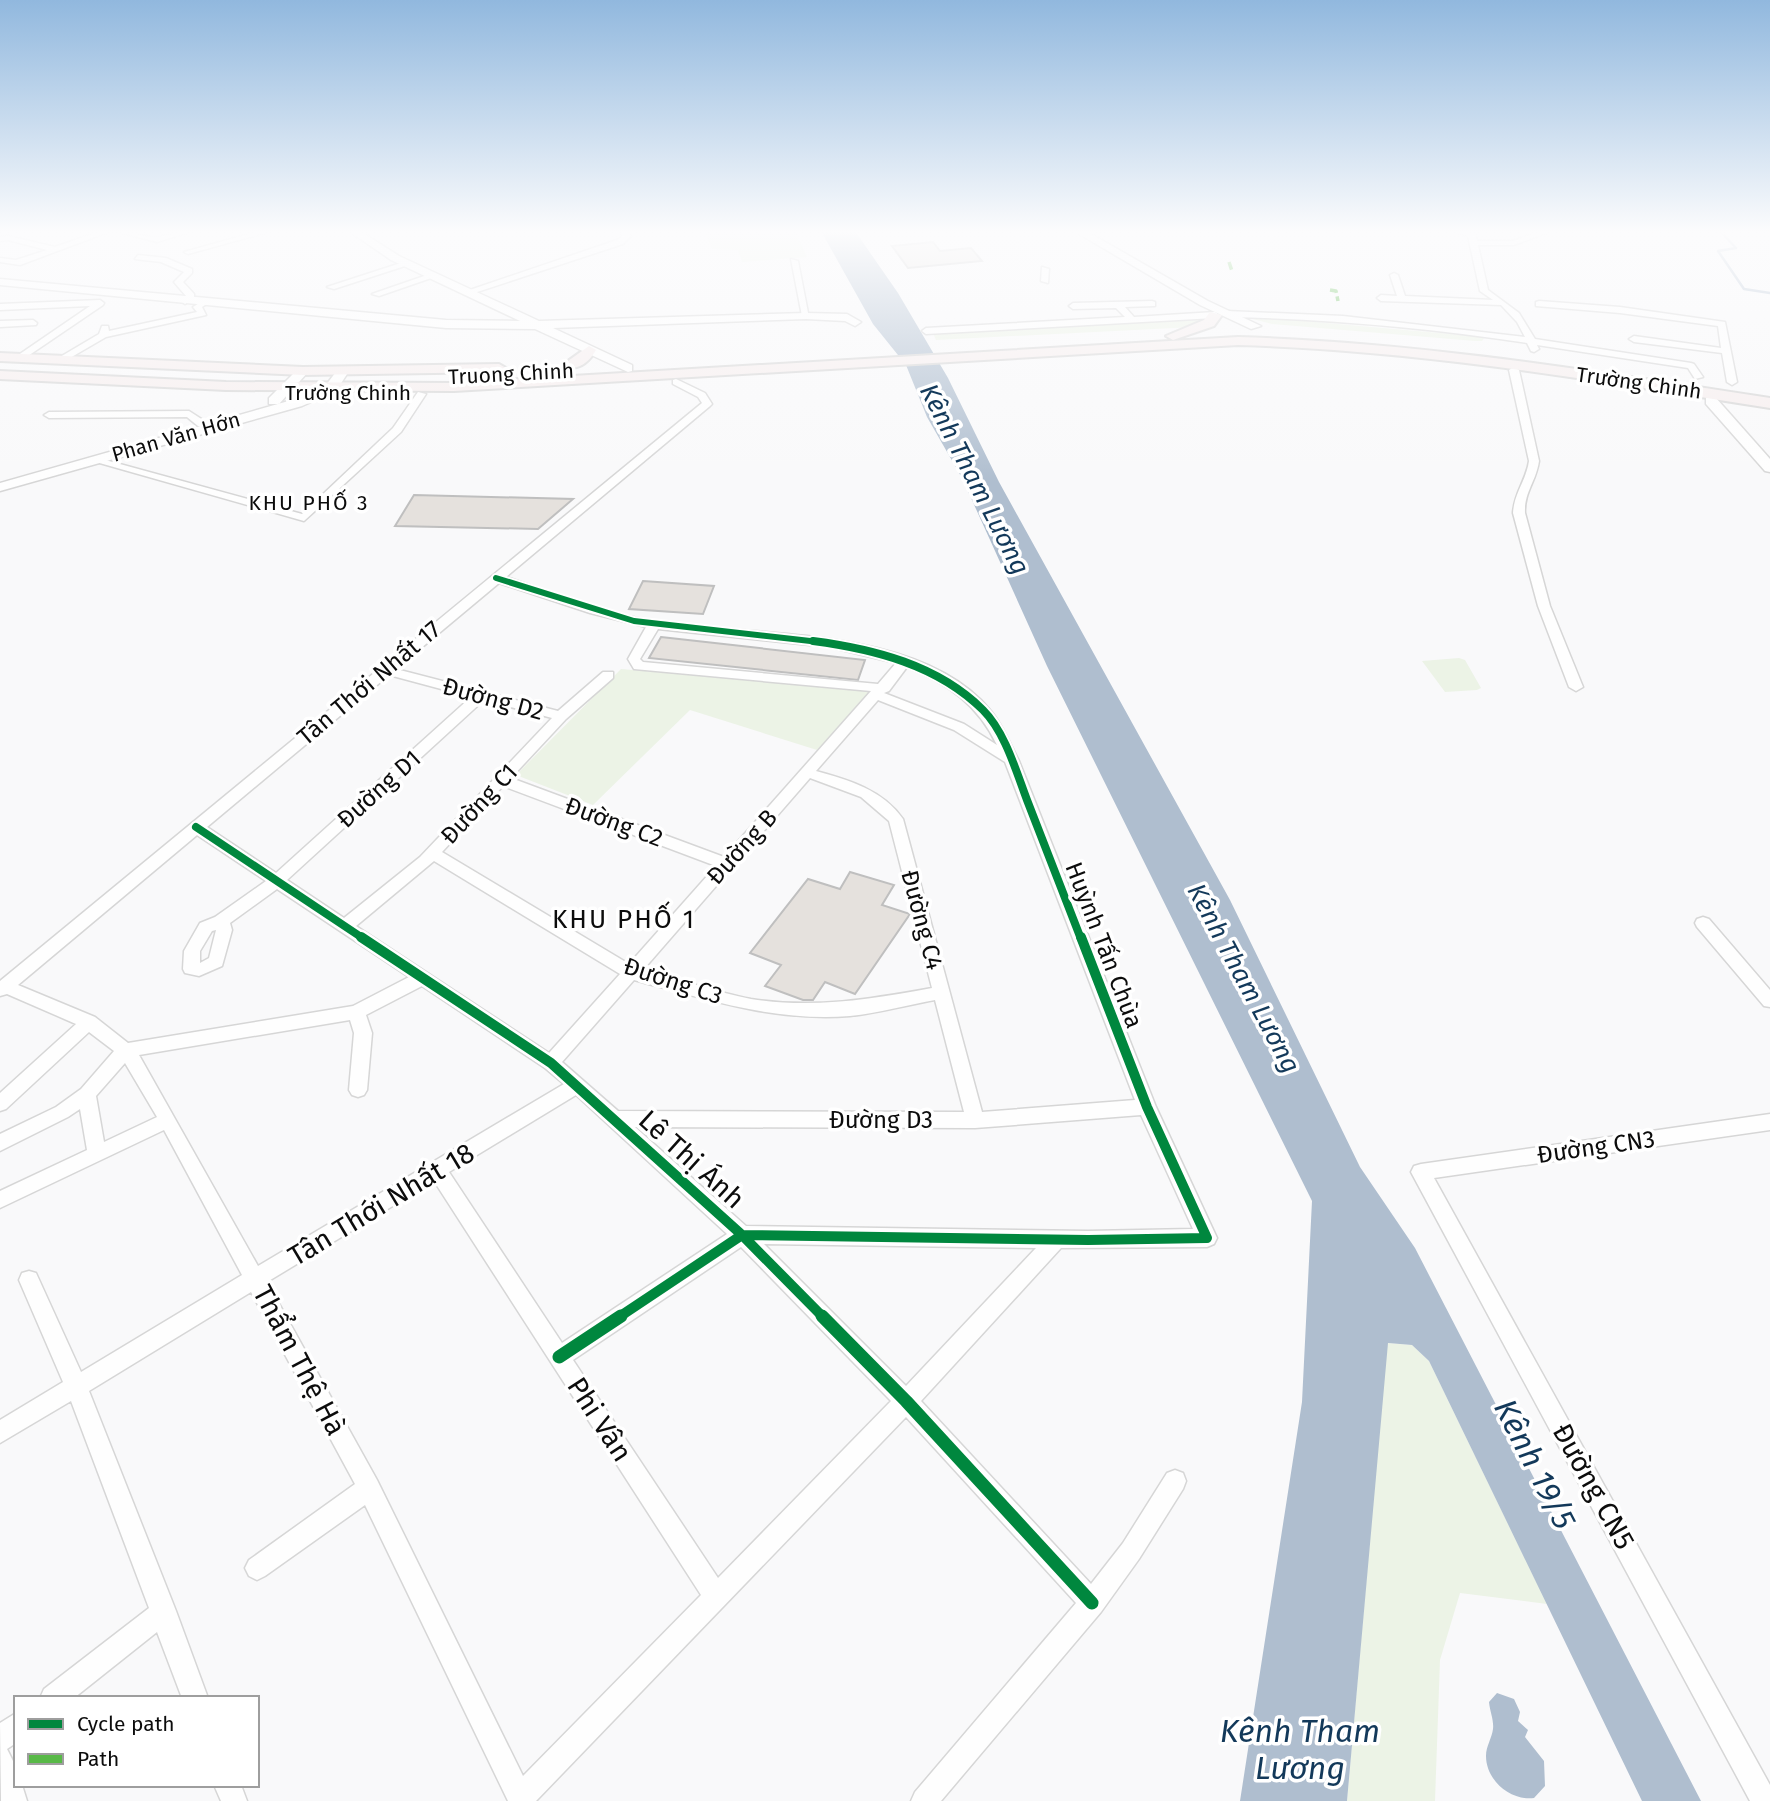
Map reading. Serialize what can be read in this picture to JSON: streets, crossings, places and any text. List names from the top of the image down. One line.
{"streets":{"main road":["Truong Chinh","Trường Chinh","Phan Văn Hớn"],"street":["Tân Thới Nhất 17","Đường D2","Đường D1","Đường C1","Đường C2","Đường B","Đường C4","Huỳnh Tấn Chùa","Đường C3","Đường D3","Đường CN3","Lê Thị Ánh","Tân Thới Nhất 18","Thẩm Thệ Hà","Phi Vân","Đường CN5"]},"crossings":[["Truong Chinh","Trường Chinh"],["Truong Chinh","Phan Văn Hớn"],["Trường Chinh","Phan Văn Hớn"],["Trường Chinh","Tân Thới Nhất 17"],["Tân Thới Nhất 17","Đường D2"],["Tân Thới Nhất 17","Huỳnh Tấn Chùa"],["Tân Thới Nhất 17","Lê Thị Ánh"],["Tân Thới Nhất 17","Thẩm Thệ Hà"],["Đường D2","Đường D1"],["Đường D2","Đường C1"],["Đường D1","Lê Thị Ánh"],["Đường C1","Đường C2"],["Đường C1","Đường C3"],["Đường C1","Lê Thị Ánh"],["Đường C2","Đường B"],["Đường B","Đường C4"],["Đường B","Huỳnh Tấn Chùa"],["Đường B","Đường C3"],["Đường B","Lê Thị Ánh"],["Đường C4","Đường C3"],["Đường C4","Đường D3"],["Huỳnh Tấn Chùa","Đường D3"],["Huỳnh Tấn Chùa","Lê Thị Ánh"],["Đường D3","Lê Thị Ánh"],["Đường CN3","Đường CN5"],["Lê Thị Ánh","Tân Thới Nhất 18"],["Tân Thới Nhất 18","Thẩm Thệ Hà"],["Tân Thới Nhất 18","Phi Vân"]],"districts":["KHU PHỐ 3","KHU PHỐ 1"],"water":["Kênh Tham Lương","Kênh 19/5"],"legend":["Cycle path","Path"]}
